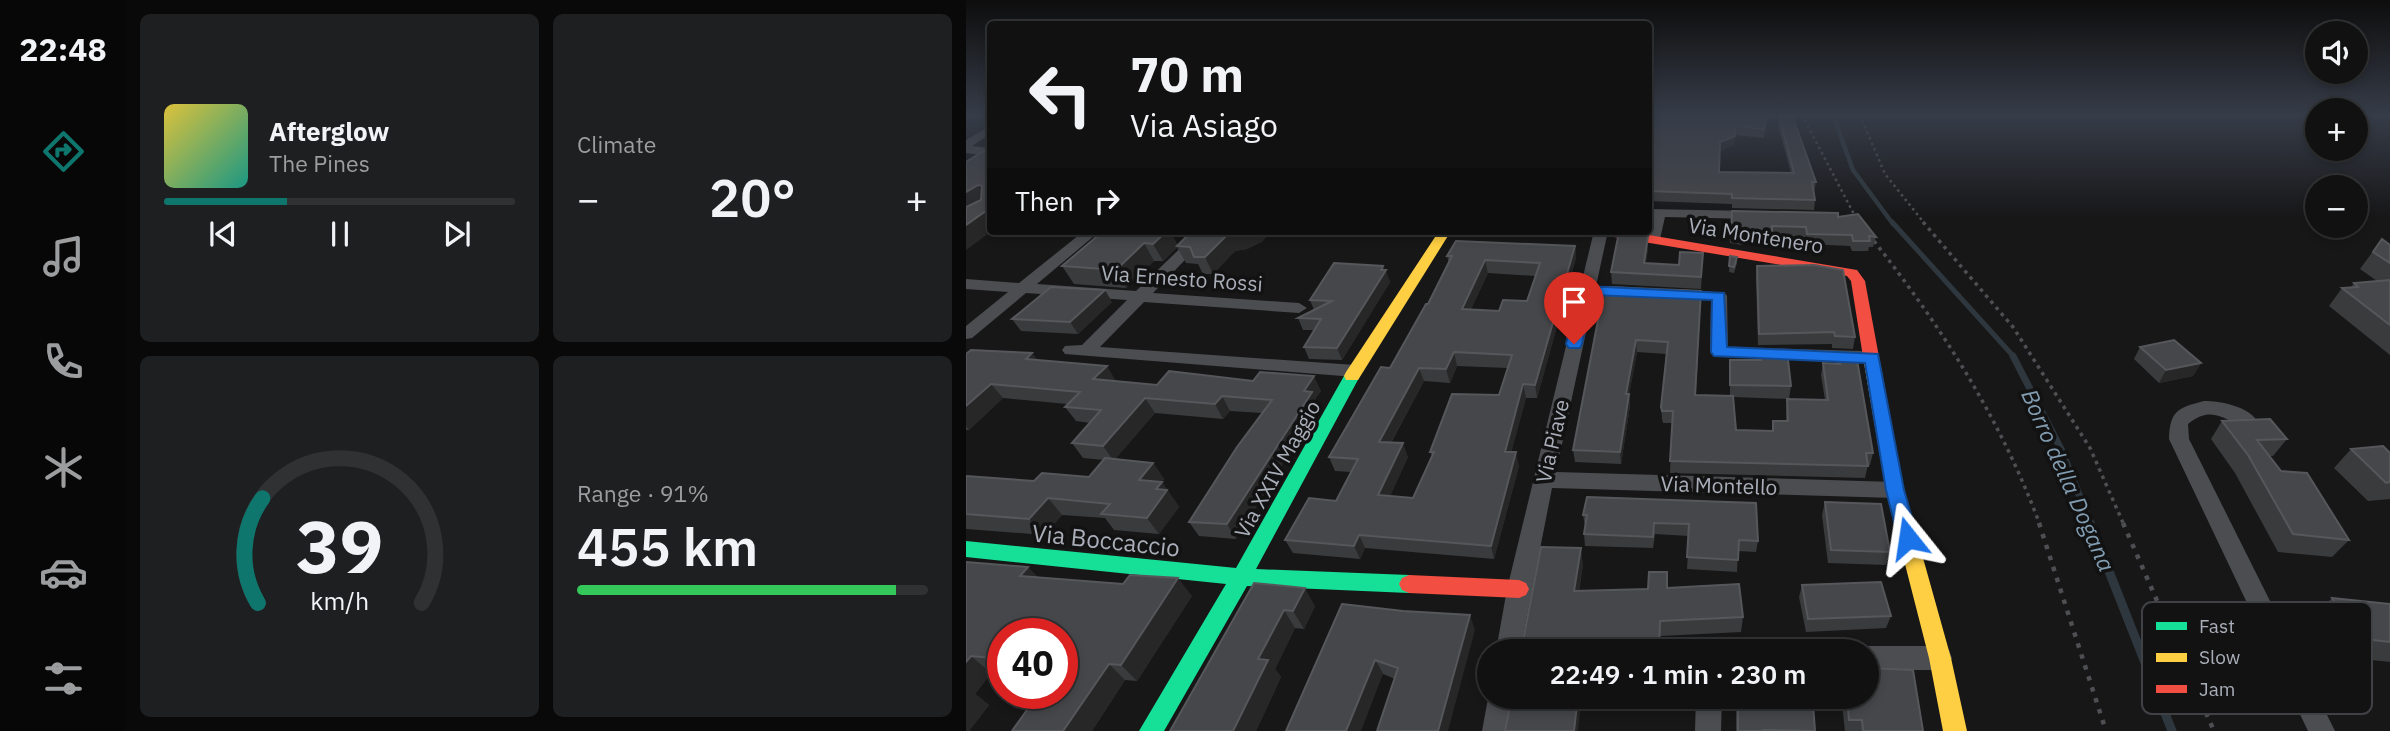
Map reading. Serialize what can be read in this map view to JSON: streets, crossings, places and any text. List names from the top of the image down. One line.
{"streets":{"street":["Via Montenero","Via Ernesto Rossi","Via Piave","Via XXIV Maggio","Via Montello","Via Boccaccio"]},"crossings":[["Via Montenero","Via Montello"],["Via Piave","Via Montello"],["Via Piave","Via Boccaccio"],["Via XXIV Maggio","Via Boccaccio"]],"water":["Borro della Dogana"],"legend":["Fast","Slow","Jam"],"page":{"tabs":"22:48","tile":["Climate",["Range · 91%","455 km"]],"map_buttons":["+","−"],"turn":["70 m","Via Asiago"],"song":["Afterglow","The Pines"],"then":"Then","heat":["−","20°","+"],"limit":"40","trip":"22:49 · 1 min · 230 m","gauge":["39","km/h"]}}
